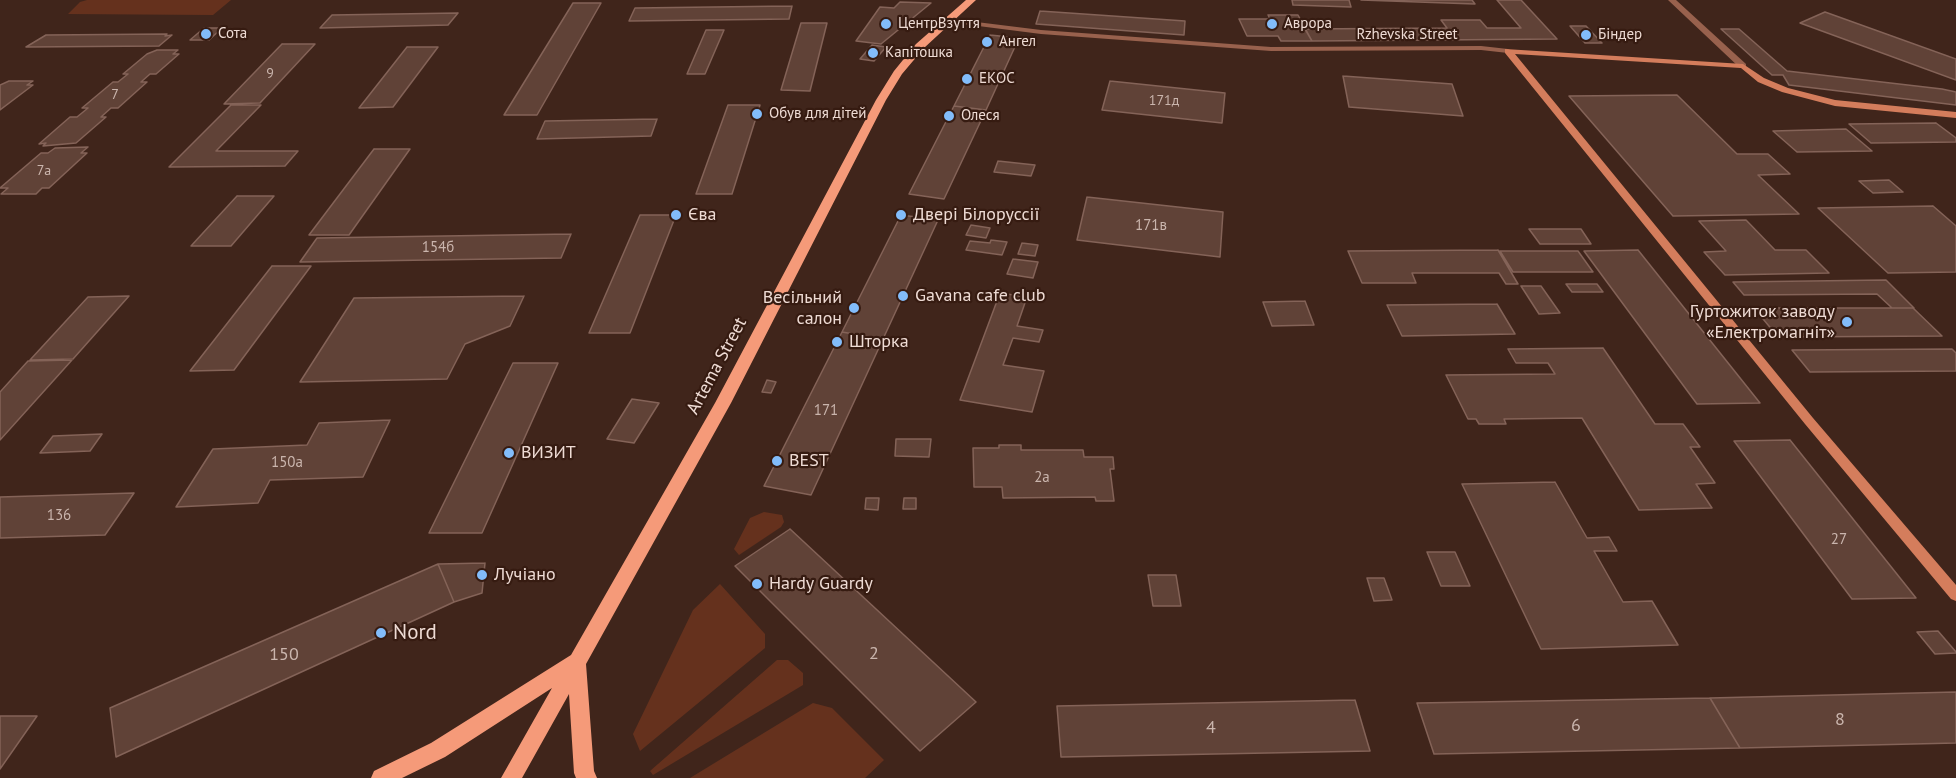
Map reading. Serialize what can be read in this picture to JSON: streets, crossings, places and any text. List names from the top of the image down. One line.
{"streets":{"main road":["Artema Street"],"street":["Rzhevska Street"]},"crossings":[["Rzhevska Street","Artema Street"]],"places":["ЦентрВзуття","Аврора","Сота","Біндер","Ангел","Капітошка","ЕКОС","Обув для дітей","Олеся","Єва","Двері Білоруссії","Gavana cafe club","Весільний салон","Гуртожиток заводу «Електромагніт»","Шторка","ВИЗИТ","BEST","Лучіано","Hardy Guardy","Nord"],"house_numbers":["9","7","171д","7а","171в","154б","171","150а","2а","136","27","2","150","8","6","4"]}
